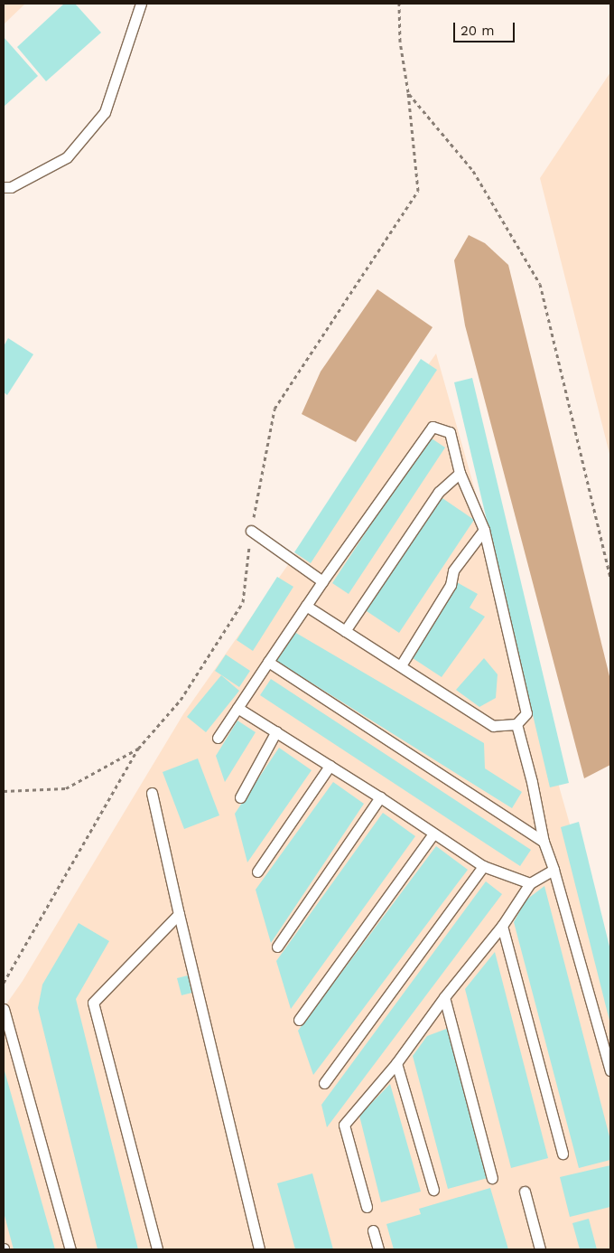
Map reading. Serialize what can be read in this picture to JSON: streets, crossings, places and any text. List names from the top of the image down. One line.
{"scale_bar":"20 m"}
